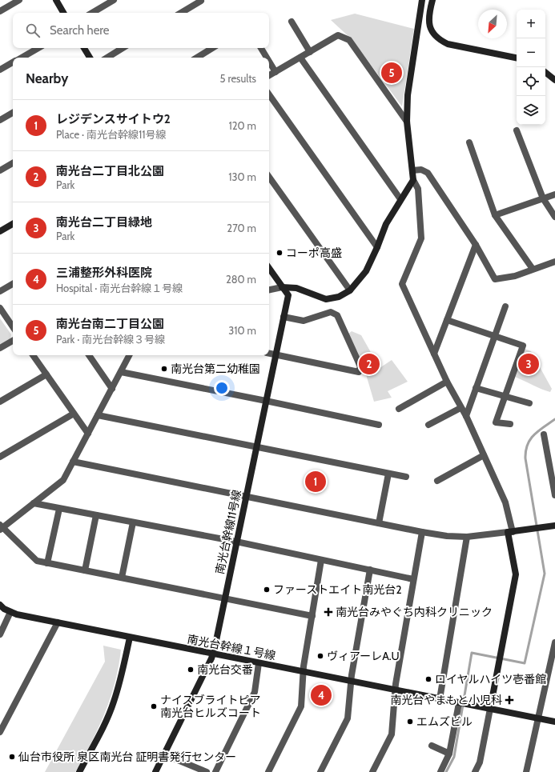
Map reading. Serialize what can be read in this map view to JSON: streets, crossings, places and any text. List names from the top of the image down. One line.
{"streets":{"street":["南光台幹線11号線","南光台幹線１号線"]},"crossings":[["南光台幹線11号線","南光台幹線１号線"]],"places":{"other":["コーポ高盛","南光台第二幼稚園","ファーストエイト南光台2","ヴィアーレA.U","南光台交番","ロイヤルハイツ壱番館","ナイスブライトピア 南光台ヒルズコート","エムズビル","仙台市役所 泉区南光台 証明書発行センター"],"health":["南光台みやぐち内科クリニック","南光台やまもと小児科"]},"north":"bottom left","page":{"map_buttons":["+","−"],"search":"Search here","heading":["Nearby","5 results"],"pins":["5","2","3","1","4"],"list":[{"mark":"1","name":"レジデンスサイトウ2","note":"Place · 南光台幹線11号線","value":"120 m"},{"mark":"2","name":"南光台二丁目北公園","note":"Park","value":"130 m"},{"mark":"3","name":"南光台二丁目緑地","note":"Park","value":"270 m"},{"mark":"4","name":"三浦整形外科医院","note":"Hospital · 南光台幹線１号線","value":"280 m"},{"mark":"5","name":"南光台南二丁目公園","note":"Park · 南光台幹線３号線","value":"310 m"}]}}
